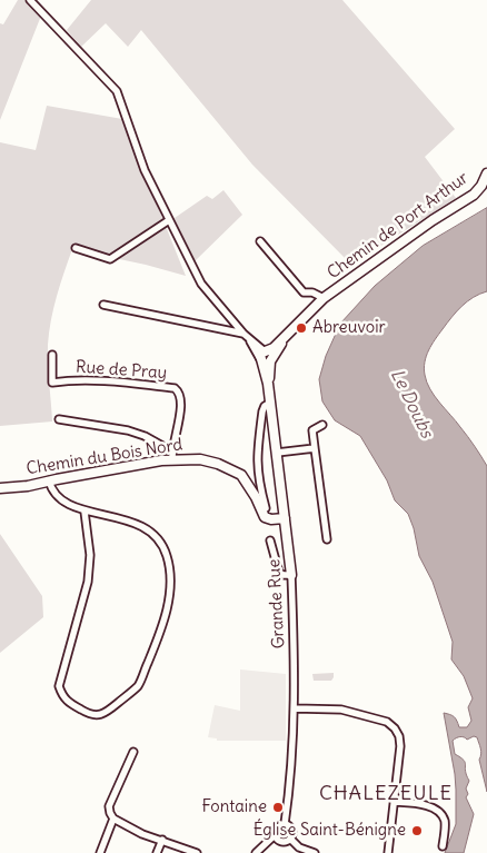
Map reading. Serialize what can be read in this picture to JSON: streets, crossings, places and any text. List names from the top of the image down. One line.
{"streets":{"street":["Chemin de Port Arthur","Rue de Pray","Chemin du Bois Nord","Grande Rue"]},"crossings":[["Chemin de Port Arthur","Grande Rue"],["Rue de Pray","Chemin du Bois Nord"],["Chemin du Bois Nord","Grande Rue"]],"districts":["CHALEZEULE"],"water":["Le Doubs"],"places":["Abreuvoir","Fontaine","Église Saint-Bénigne"]}
